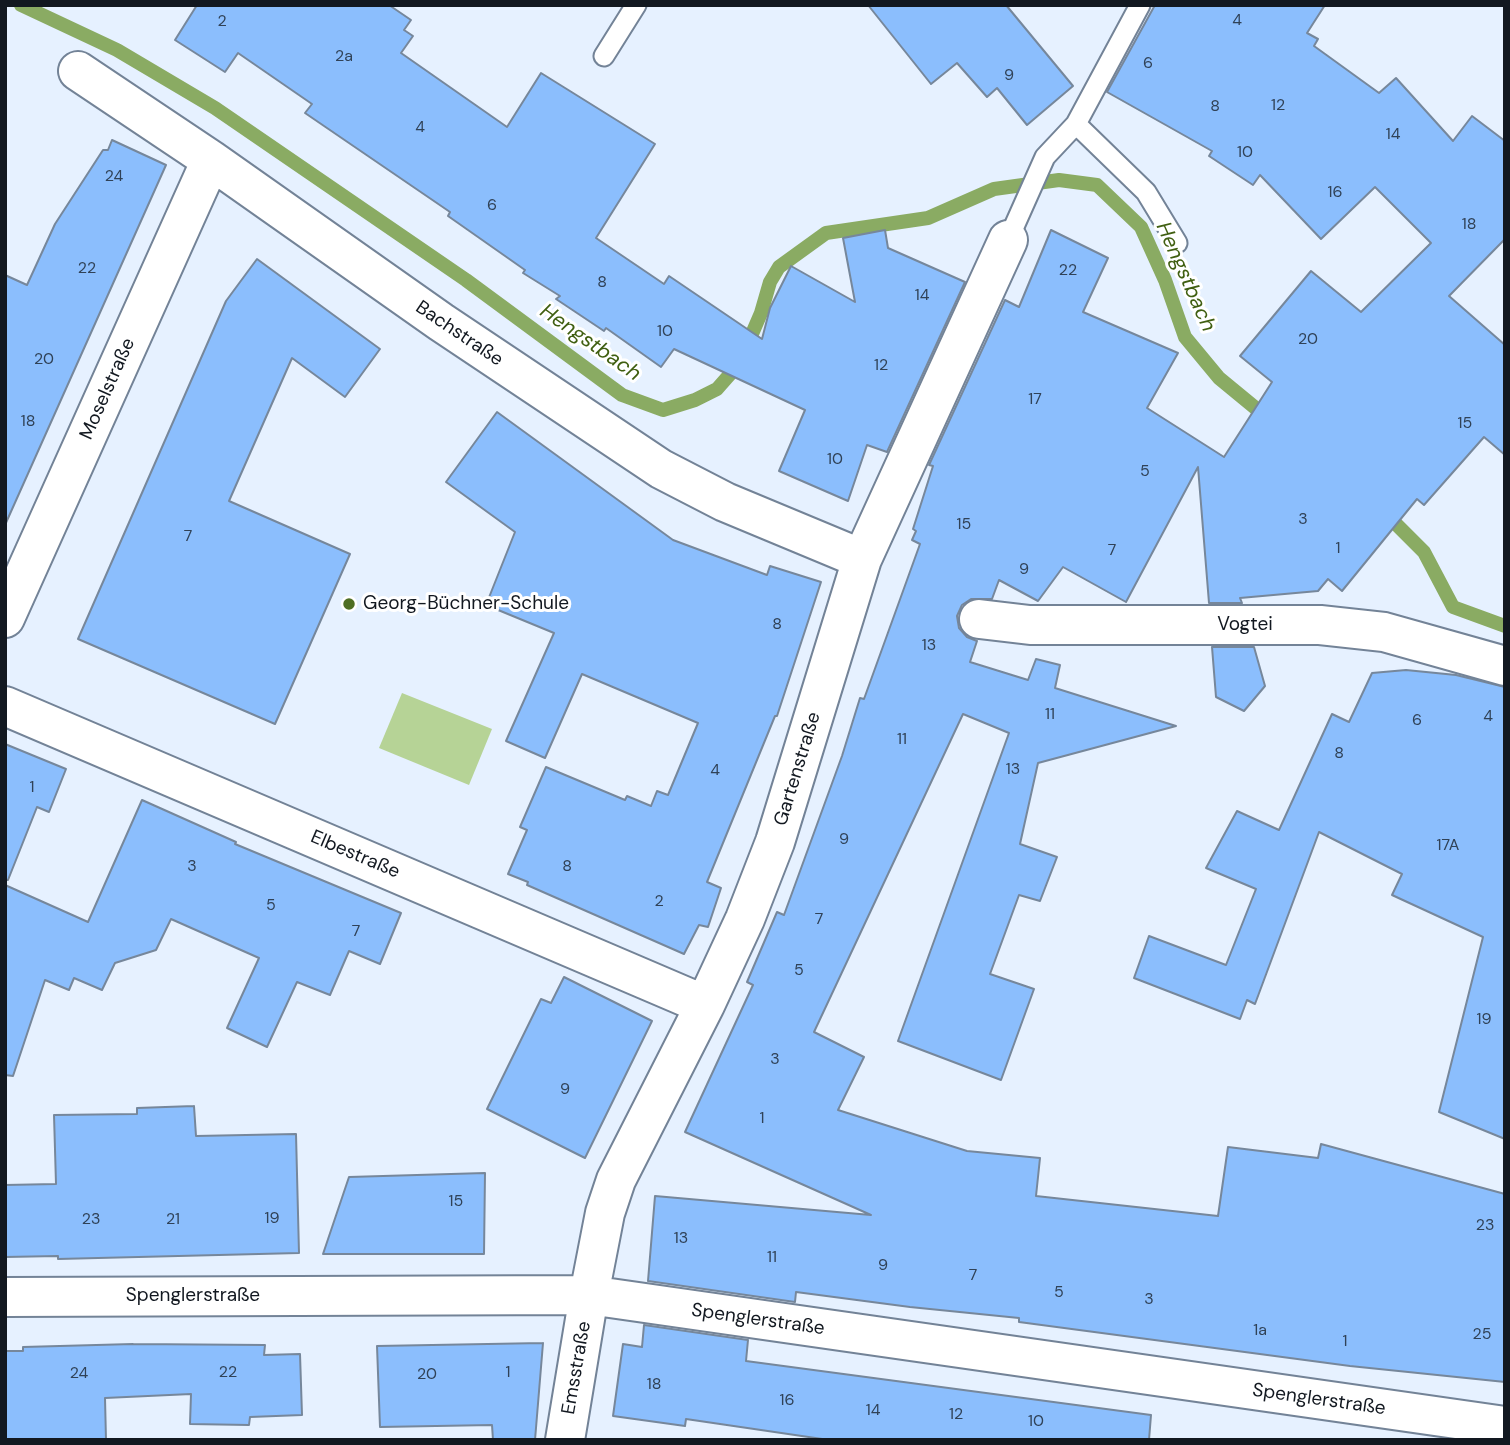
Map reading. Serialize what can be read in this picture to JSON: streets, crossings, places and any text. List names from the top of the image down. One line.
{"streets":{"street":["Bachstraße","Moselstraße","Vogtei","Gartenstraße","Elbestraße","Spenglerstraße","Emsstraße"]},"crossings":[["Bachstraße","Moselstraße"],["Bachstraße","Gartenstraße"],["Gartenstraße","Elbestraße"],["Gartenstraße","Spenglerstraße"],["Gartenstraße","Emsstraße"],["Spenglerstraße","Emsstraße"]],"water":["Hengstbach"],"places":["Georg-Büchner-Schule"],"house_numbers":["4","2","2a","6","9","12","8","4","14","10","24","16","6","18","22","22","8","14","10","20","20","12","17","18","15","10","5","3","15","7","1","7","9","8","13","11","4","6","11","8","13","4","1","9","17A","3","8","2","5","7","7","5","19","3","9","1","15","19","23","21","23","13","11","9","7","5","3","1a","25","1","22","1","24","20","18","16","14","12","10"]}
